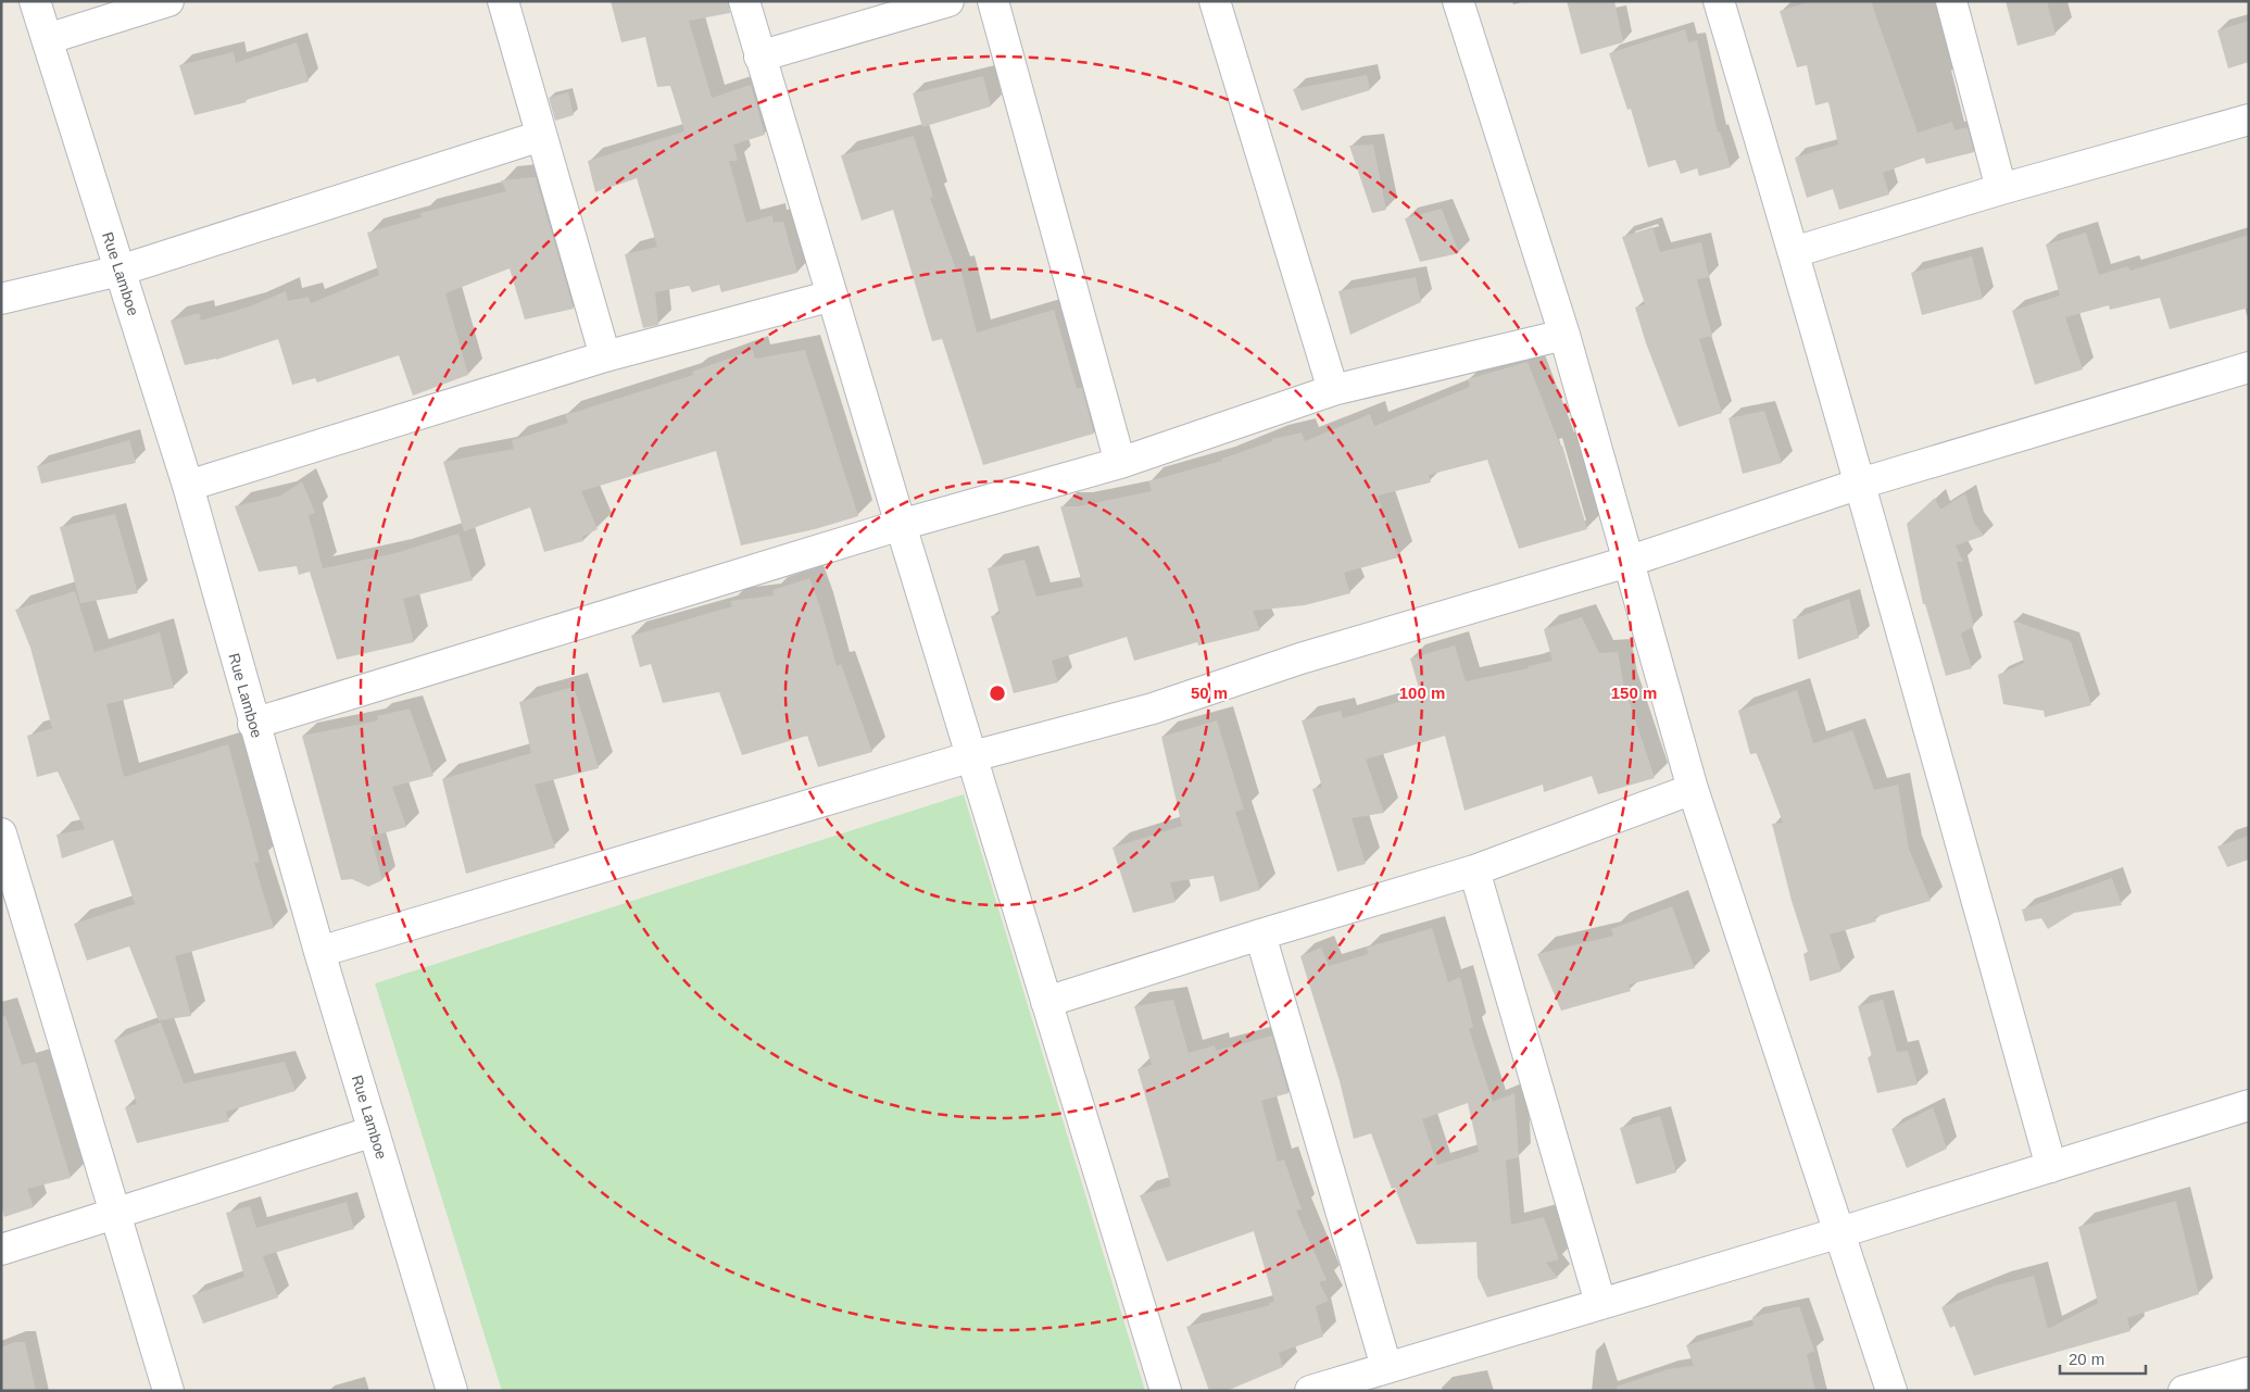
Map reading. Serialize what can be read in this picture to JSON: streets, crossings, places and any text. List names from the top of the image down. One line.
{"streets":{"street":["Rue Lamboe"]},"scale_bar":"20 m","rings":["50 m","100 m","150 m"]}
